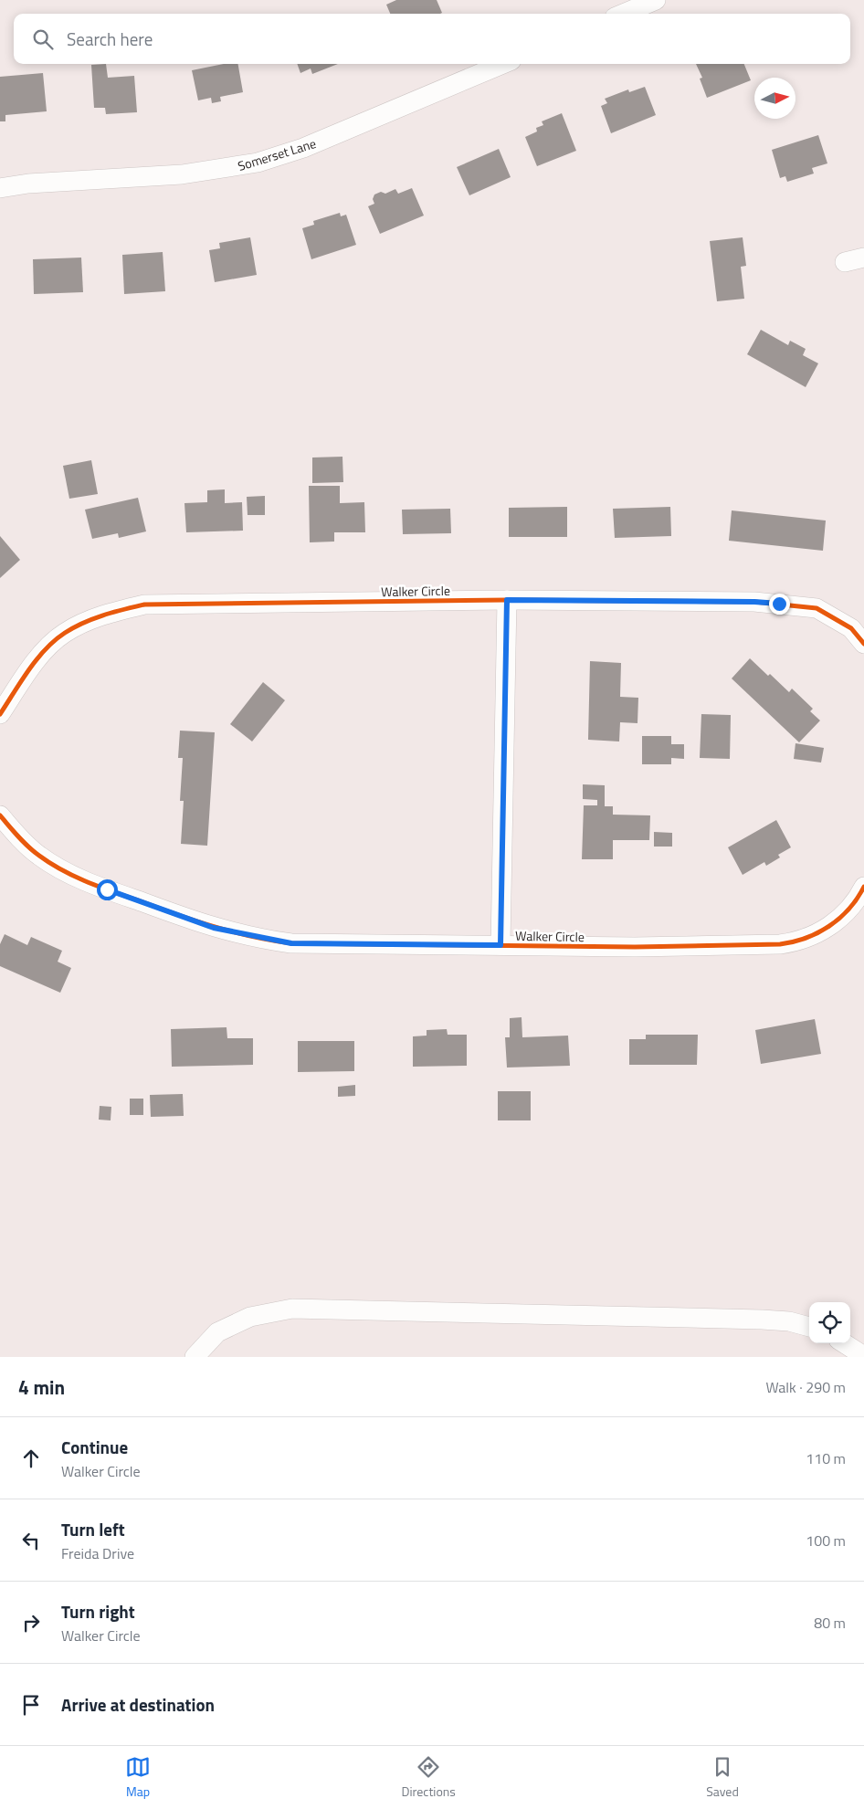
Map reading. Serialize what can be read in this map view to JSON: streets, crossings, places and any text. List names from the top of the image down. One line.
{"streets":{"street":["Somerset Lane","Walker Circle"]},"north":"right","page":{"search":"Search here","heading":["4 min","Walk · 290 m"],"list":[["Continue","Walker Circle","110 m"],["Turn left","Freida Drive","100 m"],["Turn right","Walker Circle","80 m"],"Arrive at destination"],"nav":["Map","Directions","Saved"]}}
